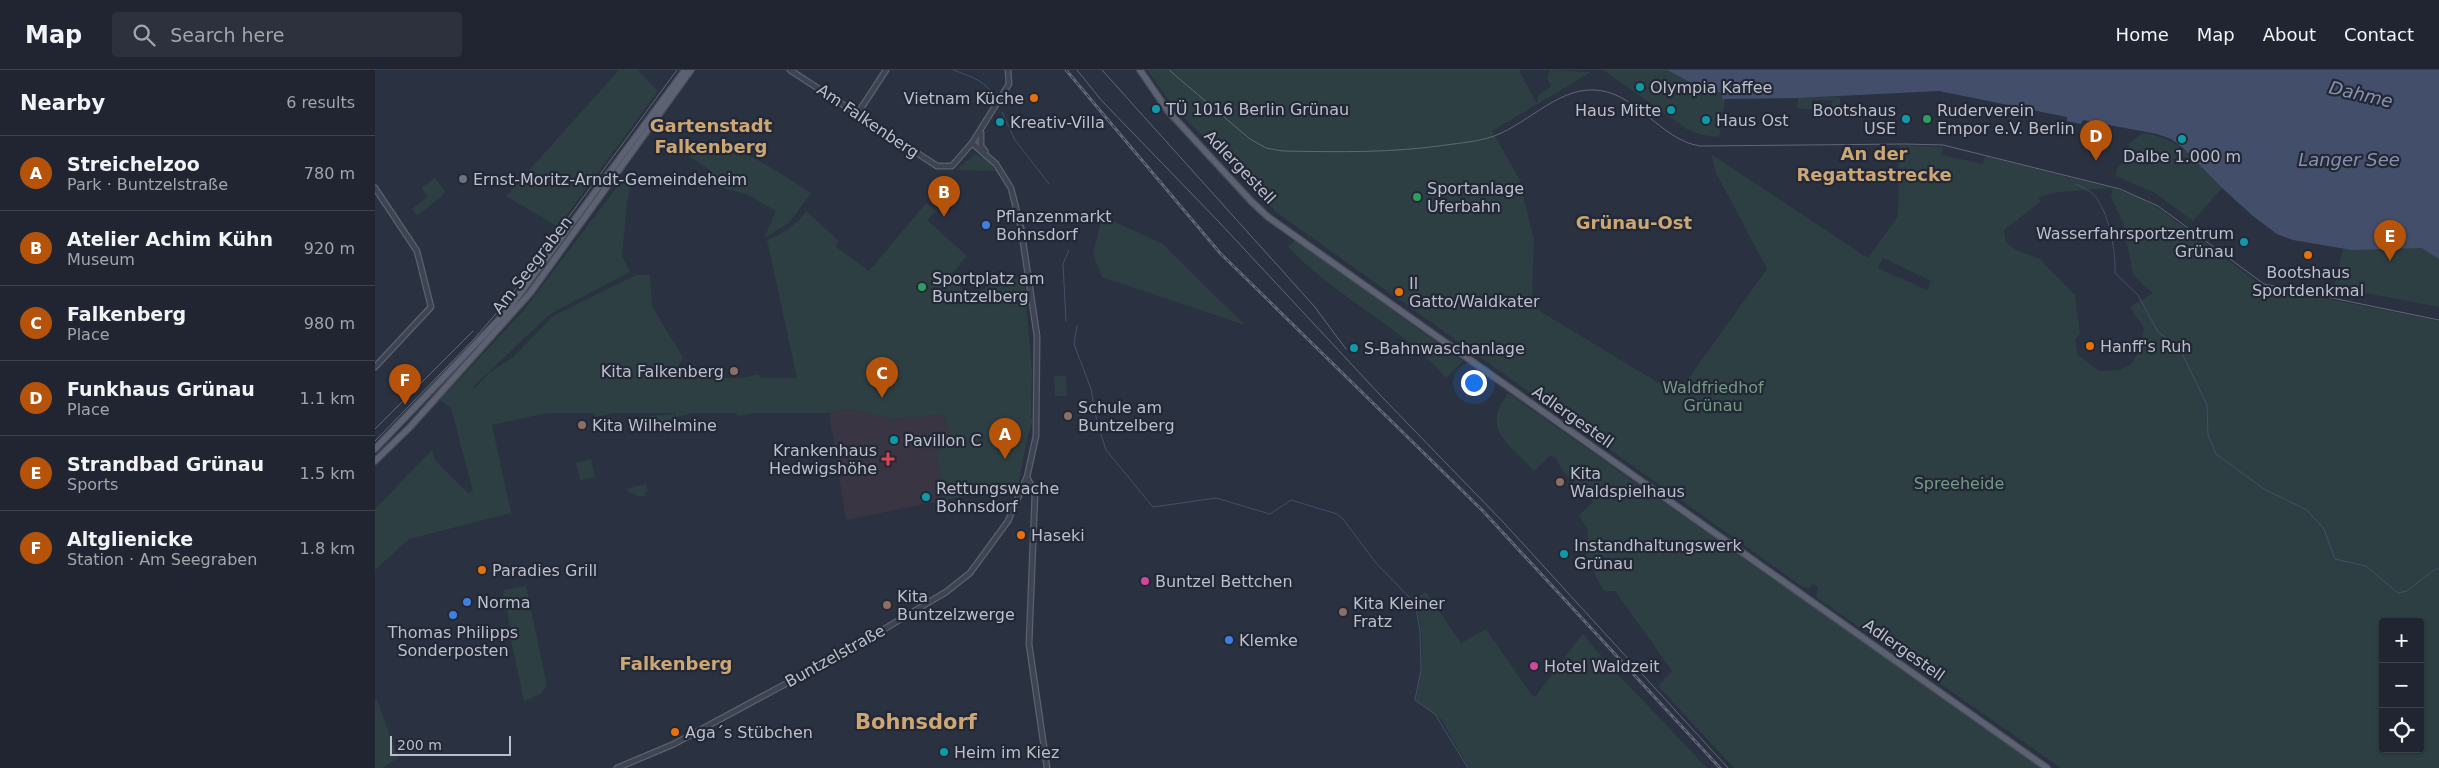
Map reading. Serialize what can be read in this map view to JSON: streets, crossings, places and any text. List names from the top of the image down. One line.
{"streets":{"main road":["Adlergestell","Am Seegraben"],"street":["Am Falkenberg","Buntzelstraße"]},"crossings":[["Am Falkenberg","Buntzelstraße"]],"districts":["Gartenstadt Falkenberg","An der Regattastrecke","Grünau-Ost","Falkenberg","Bohnsdorf"],"water":["Dahme","Langer See"],"parks":["Waldfriedhof Grünau","Spreeheide"],"places":{"other":["Olympia Kaffee","Vietnam Küche","TÜ 1016 Berlin Grünau","Haus Mitte","Bootshaus USE","Ruderverein Empor e.V. Berlin","Haus Ost","Kreativ-Villa","Dalbe 1.000 m","Ernst-Moritz-Arndt-Gemeindeheim","Sportanlage Uferbahn","Pflanzenmarkt Bohnsdorf","Wasserfahrsportzentrum Grünau","Bootshaus Sportdenkmal","Sportplatz am Buntzelberg","Il Gatto/Waldkater","Hanff's Ruh","S-Bahnwaschanlage","Kita Falkenberg","Schule am Buntzelberg","Kita Wilhelmine","Pavillon C","Kita Waldspielhaus","Rettungswache Bohnsdorf","Haseki","Instandhaltungswerk Grünau","Paradies Grill","Buntzel Bettchen","Norma","Kita Buntzelzwerge","Kita Kleiner Fratz","Thomas Philipps Sonderposten","Klemke","Hotel Waldzeit","Aga´s Stübchen","Heim im Kiez"],"health":["Krankenhaus Hedwigshöhe"]},"scale_bar":"200 m","page":{"header":"Map","search":"Search here","nav":["Home","Map","About","Contact"],"heading":["Nearby","6 results"],"pins":["D","B","E","C","F","A"],"list":[{"mark":"A","name":"Streichelzoo","note":"Park · Buntzelstraße","value":"780 m"},{"mark":"B","name":"Atelier Achim Kühn","note":"Museum","value":"920 m"},{"mark":"C","name":"Falkenberg","note":"Place","value":"980 m"},{"mark":"D","name":"Funkhaus Grünau","note":"Place","value":"1.1 km"},{"mark":"E","name":"Strandbad Grünau","note":"Sports","value":"1.5 km"},{"mark":"F","name":"Altglienicke","note":"Station · Am Seegraben","value":"1.8 km"}],"map_buttons":["+","−"],"scale":"200 m"}}
